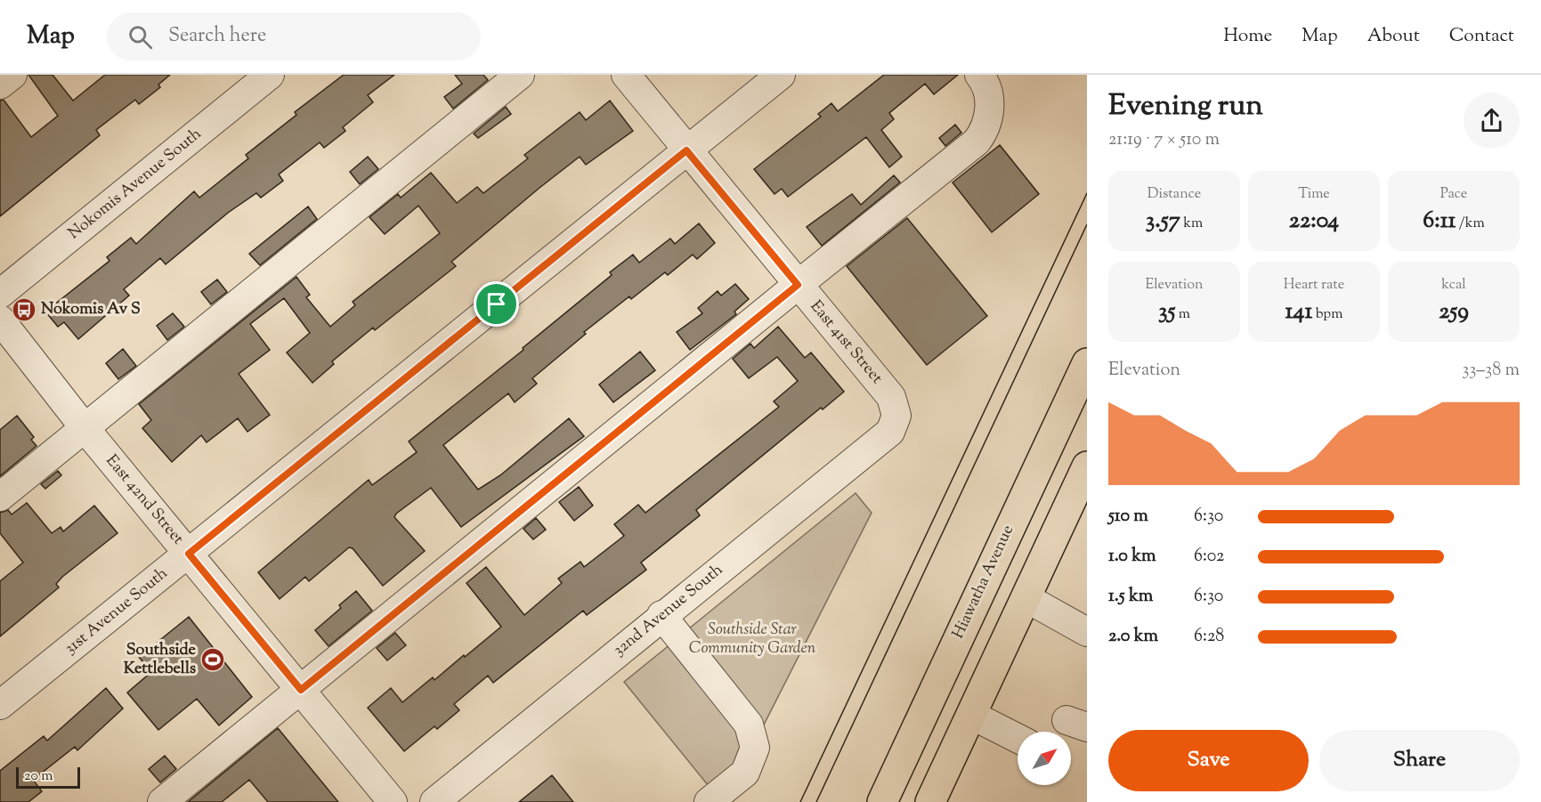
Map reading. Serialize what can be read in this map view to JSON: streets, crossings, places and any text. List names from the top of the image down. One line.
{"streets":{"highway":["Hiawatha Avenue"],"street":["Nokomis Avenue South","East 41st Street","East 42nd Street","32nd Avenue South","31st Avenue South"]},"crossings":[["East 41st Street","32nd Avenue South"],["East 41st Street","31st Avenue South"],["East 42nd Street","31st Avenue South"]],"parks":["Southside Star Community Garden"],"places":{"bus stop":["Nokomis Av S"],"sports":["Southside Kettlebells"]},"scale_bar":"20 m","north":"top right","page":{"header":"Map","search":"Search here","nav":["Home","Map","About","Contact"],"heading":["Evening run","21:19 · 7 × 510 m"],"stats":[["Distance","3.57 km"],["Time","22:04"],["Pace","6:11 /km"],["Elevation","35 m"],["Heart rate","141 bpm"],["kcal","259"]],"chart":["Elevation","33–38 m"],"list":[{"name":"510 m","note":"6:30"},{"name":"1.0 km","note":"6:02"},{"name":"1.5 km","note":"6:30"},{"name":"2.0 km","note":"6:28"}],"buttons":["Save","Share"],"scale":"20 m"}}
